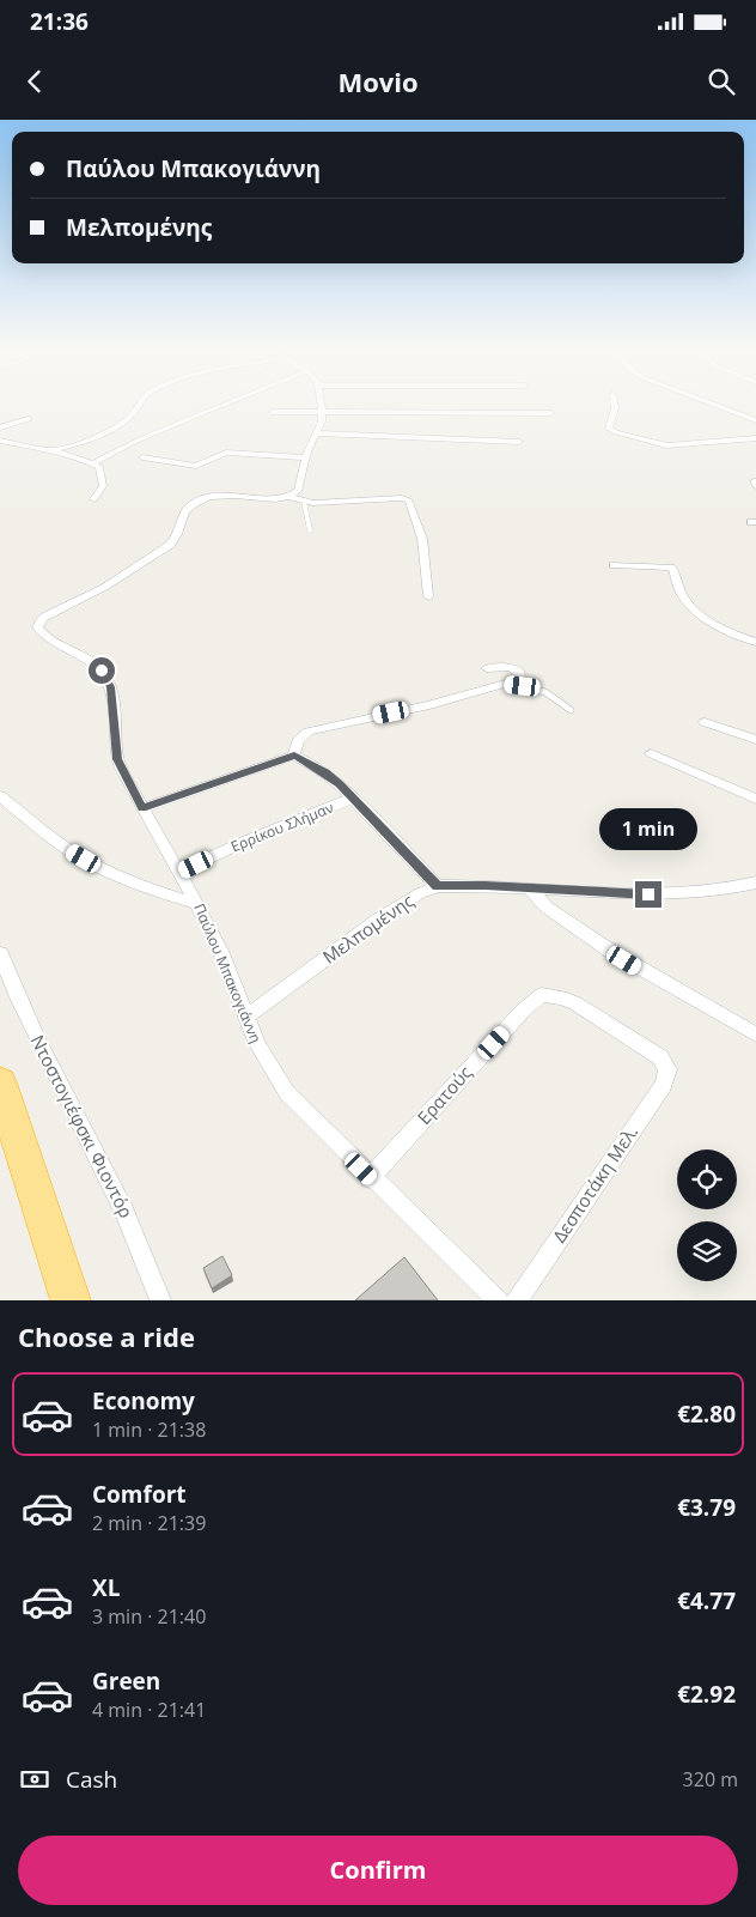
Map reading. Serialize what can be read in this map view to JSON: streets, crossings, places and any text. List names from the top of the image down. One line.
{"streets":{"street":["Ερρίκου Σλήμαν","Μελπομένης","Παύλου Μπακογιάννη","Ερατούς","Ντοστογιέφσκι Φιοντόρ","Δεσποτάκη Μελ."]},"crossings":[["Ερρίκου Σλήμαν","Παύλου Μπακογιάννη"],["Μελπομένης","Παύλου Μπακογιάννη"],["Παύλου Μπακογιάννη","Ερατούς"],["Ερατούς","Δεσποτάκη Μελ."]],"page":{"status":"21:36","header":"Movio","banner":["Παύλου Μπακογιάννη","Μελπομένης"],"bubble":"1 min","heading":"Choose a ride","list":[{"name":"Economy","note":"1 min · 21:38","value":"€2.80"},{"name":"Comfort","note":"2 min · 21:39","value":"€3.79"},{"name":"XL","note":"3 min · 21:40","value":"€4.77"},{"name":"Green","note":"4 min · 21:41","value":"€2.92"}],"pay":["Cash","320 m"],"buttons":"Confirm"}}
